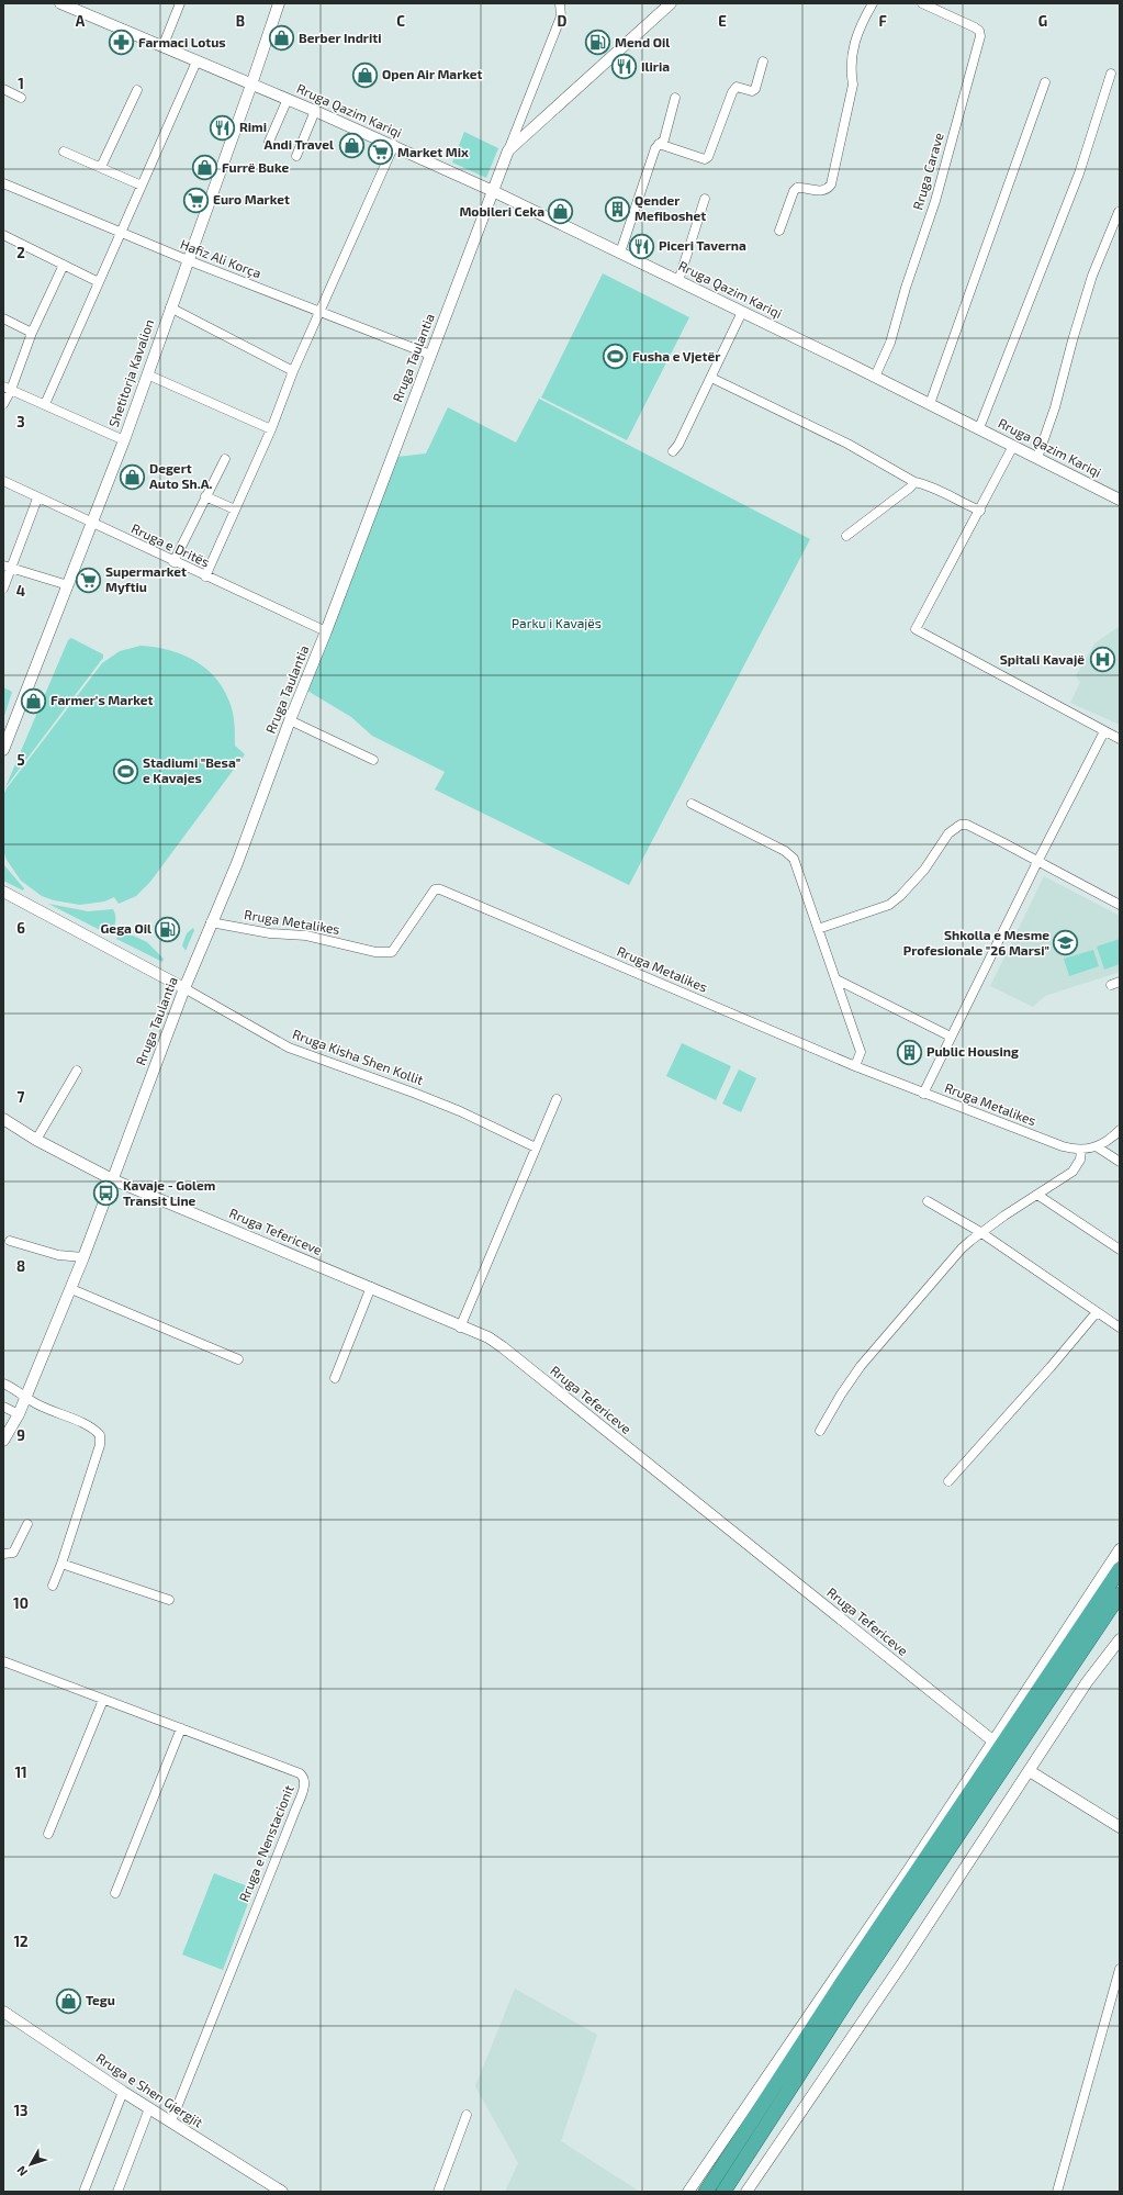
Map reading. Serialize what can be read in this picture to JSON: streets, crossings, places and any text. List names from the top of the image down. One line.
{"streets":{"street":["Rruga Qazim Kariqi","Rruga Carave","Hafiz Ali Korça","Rruga Taulantia","Shetitorja Kavalion","Rruga e Dritës","Rruga Metalikes","Rruga Kisha Shen Kollit","Rruga Tefericeve","Rruga e Nenstacionit","Rruga e Shen Gjergjit"]},"crossings":[["Rruga Qazim Kariqi","Rruga Carave"],["Rruga Qazim Kariqi","Rruga Taulantia"],["Rruga Qazim Kariqi","Shetitorja Kavalion"],["Hafiz Ali Korça","Rruga Taulantia"],["Hafiz Ali Korça","Shetitorja Kavalion"],["Rruga Taulantia","Rruga e Dritës"],["Rruga Taulantia","Rruga Metalikes"],["Rruga Taulantia","Rruga Kisha Shen Kollit"],["Rruga Taulantia","Rruga Tefericeve"],["Shetitorja Kavalion","Rruga e Dritës"],["Rruga e Nenstacionit","Rruga e Shen Gjergjit"]],"parks":["Parku i Kavajës"],"places":{"shop":["Berber Indriti","Open Air Market","Andi Travel","Furrë Buke","Mobileri Ceka","Degert Auto Sh.A.","Farmer's Market","Tegu"],"pharmacy":["Farmaci Lotus"],"fuel station":["Mend Oil","Gega Oil"],"restaurant":["Iliria","Rimi","Piceri Taverna"],"supermarket":["Market Mix","Euro Market","Supermarket Myftiu"],"building":["Qender Mefiboshet","Public Housing"],"sports":["Fusha e Vjetër","Stadiumi \"Besa\" e Kavajes"],"hospital":["Spitali Kavajë"],"school or university":["Shkolla e Mesme Profesionale \"26 Marsi\""],"bus stop":["Kavaje - Golem Transit Line"]},"north":"bottom left","grid":{"columns":["A","B","C","D","E","F","G"],"rows":["1","2","3","4","5","6","7","8","9","10","11","12","13"]}}
